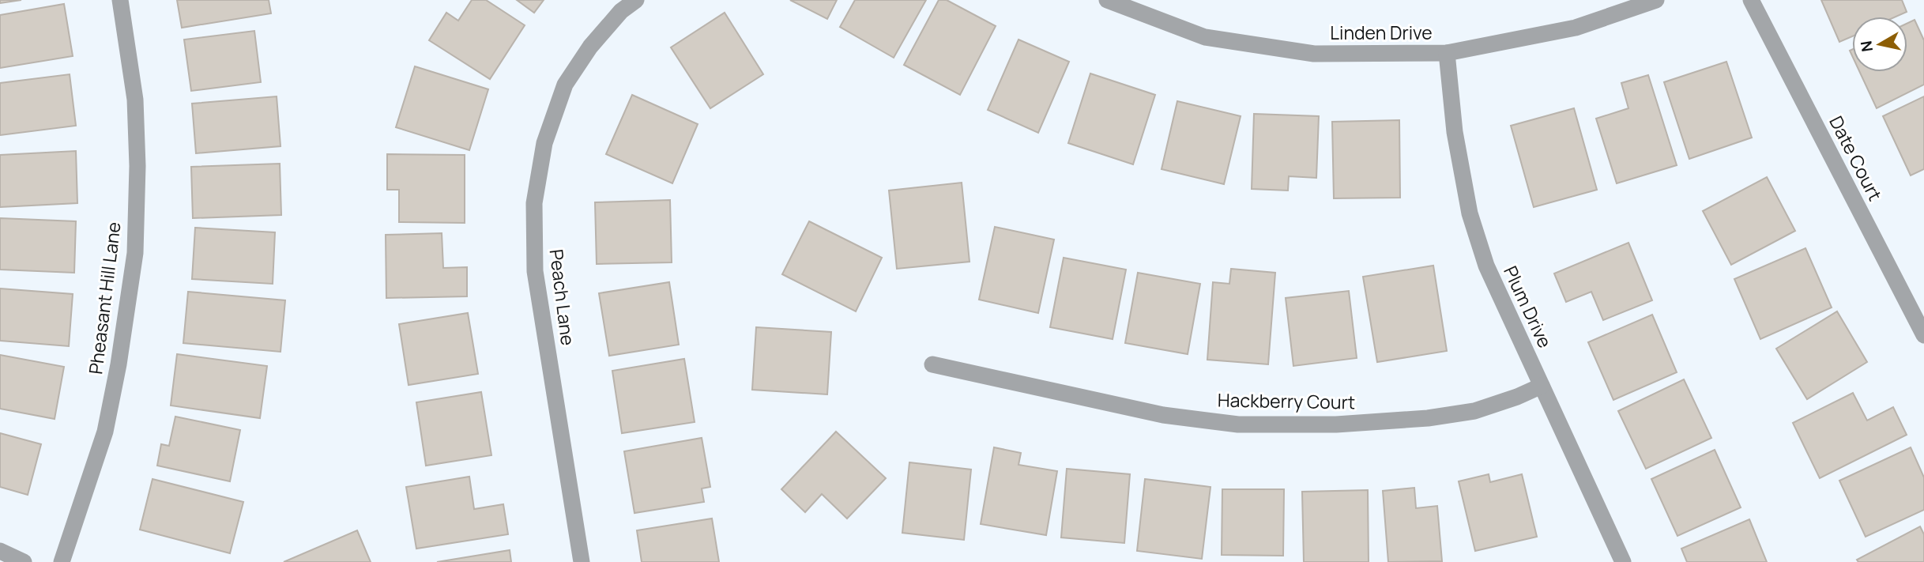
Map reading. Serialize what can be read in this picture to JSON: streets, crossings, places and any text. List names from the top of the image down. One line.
{"streets":{"street":["Linden Drive","Date Court","Peach Lane","Pheasant Hill Lane","Plum Drive","Hackberry Court"]},"crossings":[["Linden Drive","Plum Drive"],["Plum Drive","Hackberry Court"]],"north":"left"}
